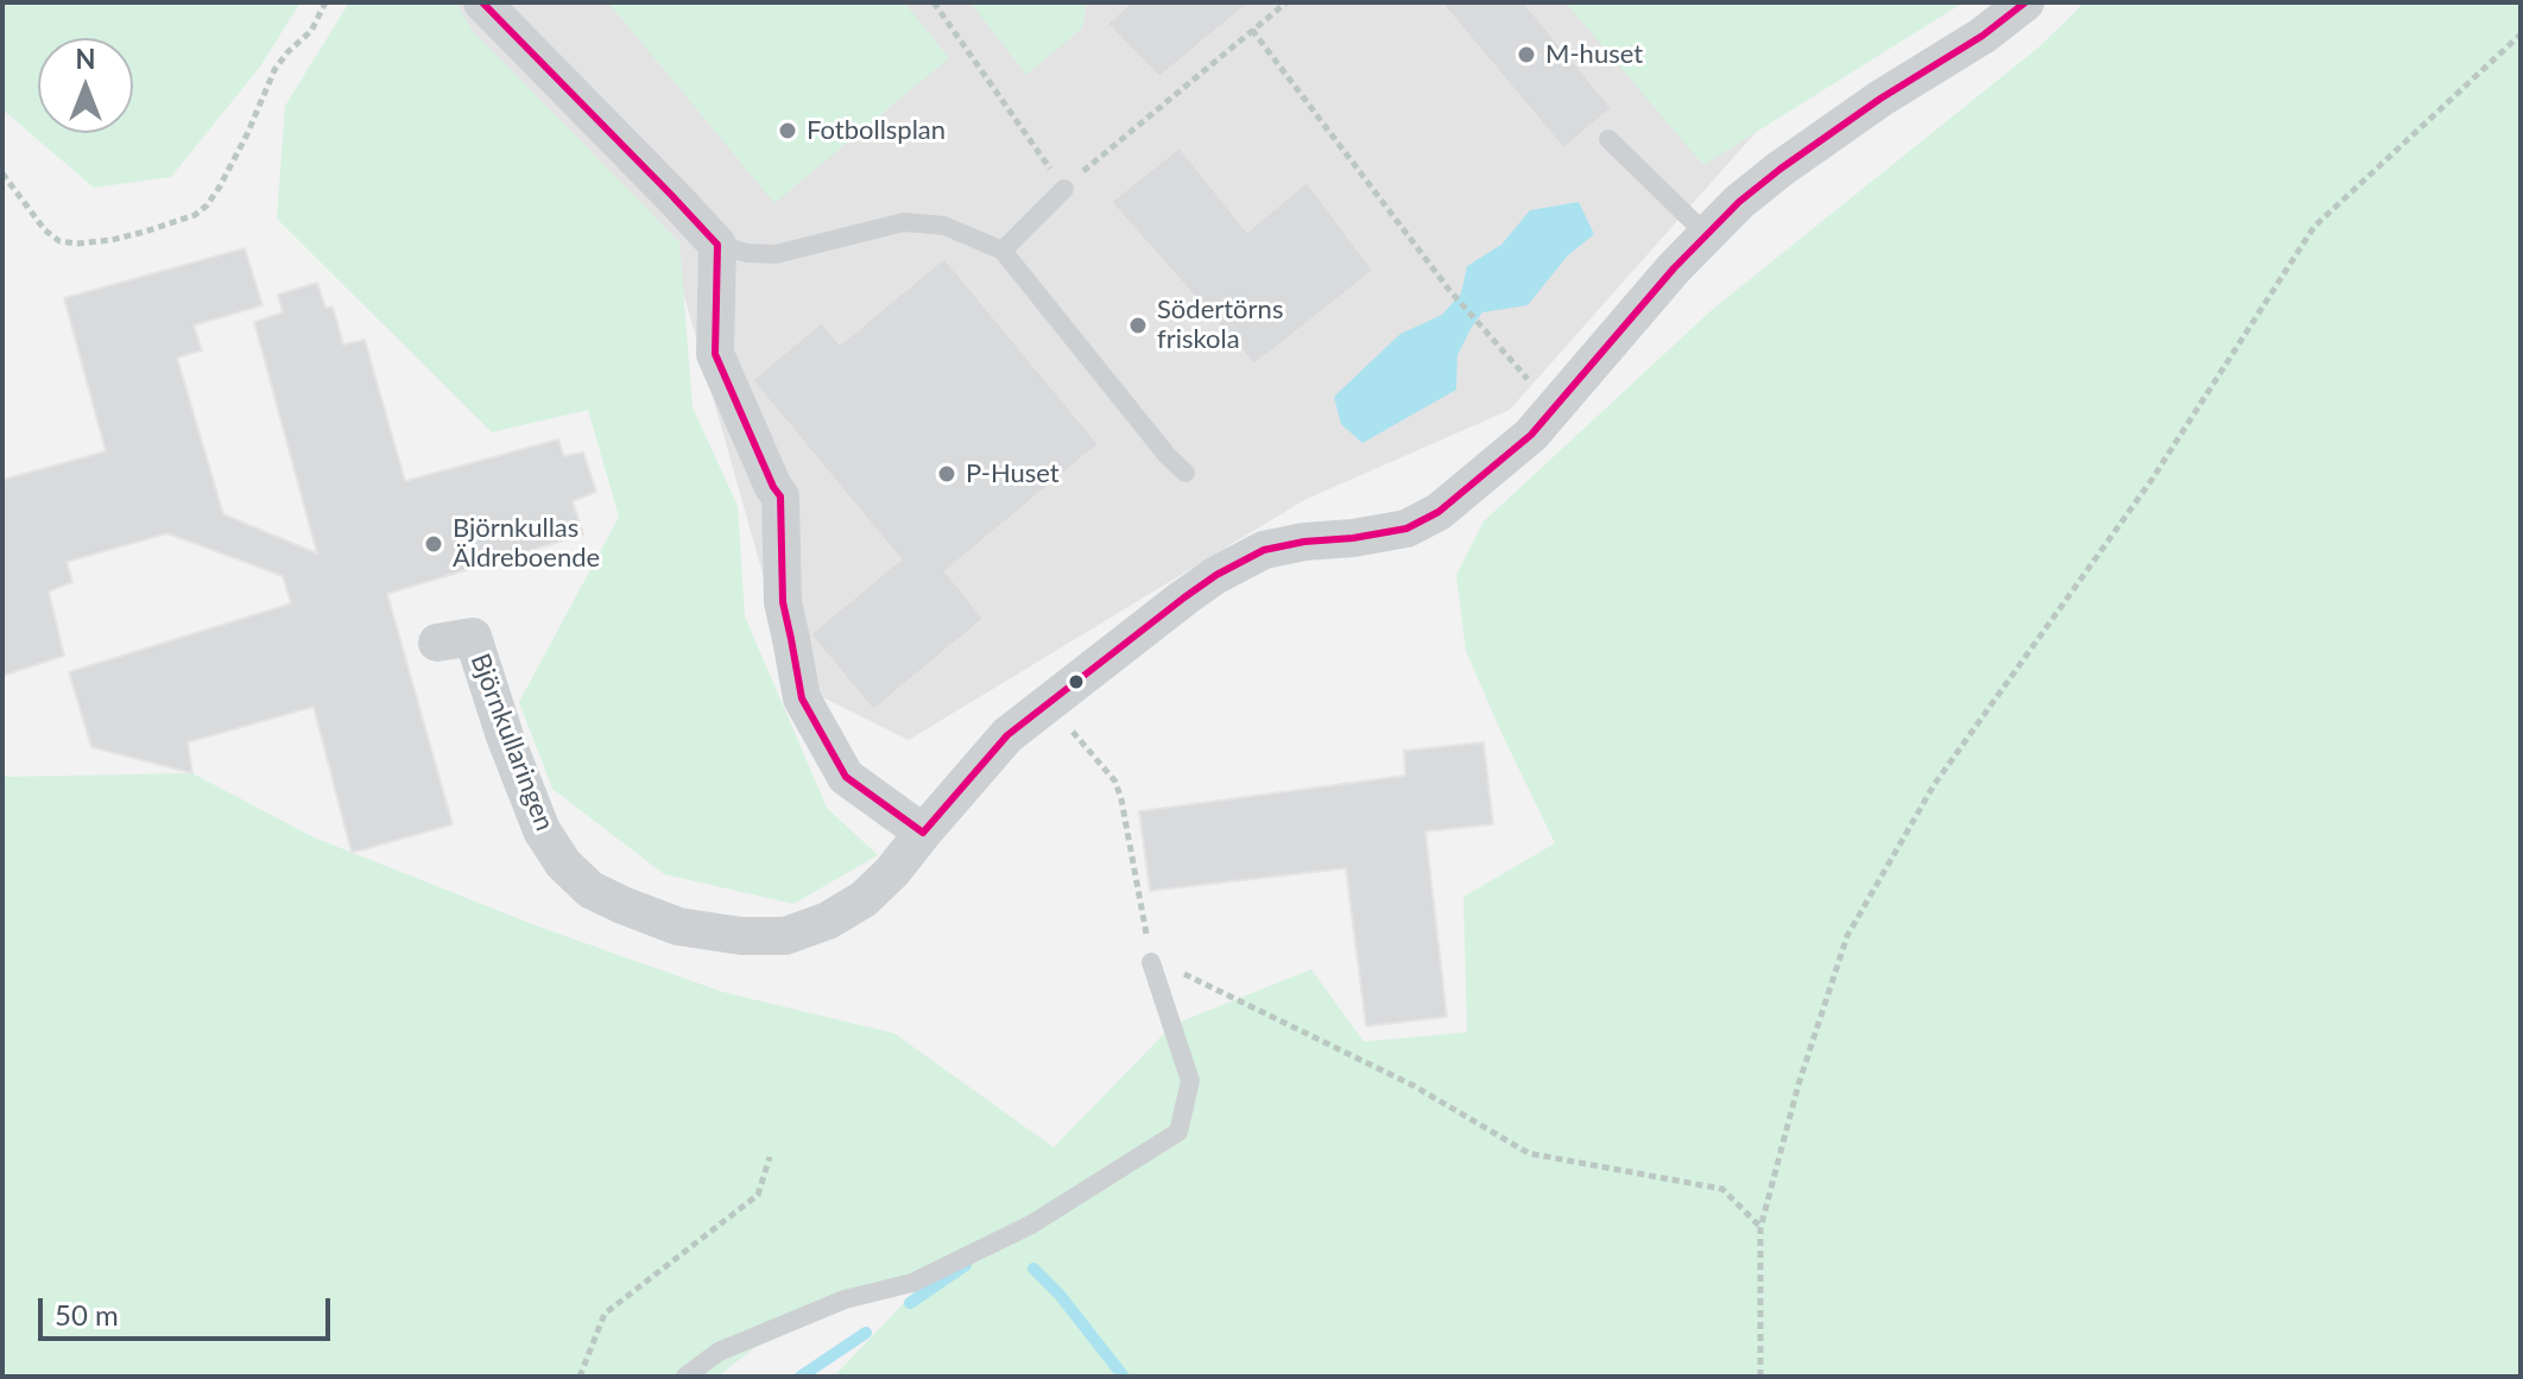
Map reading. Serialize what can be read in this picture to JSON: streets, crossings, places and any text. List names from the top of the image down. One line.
{"streets":{"street":["Björnkullaringen"]},"places":["M-huset","Fotbollsplan","Södertörns friskola","P-Huset","Björnkullas Äldreboende"],"scale_bar":"50 m","north":"top"}
